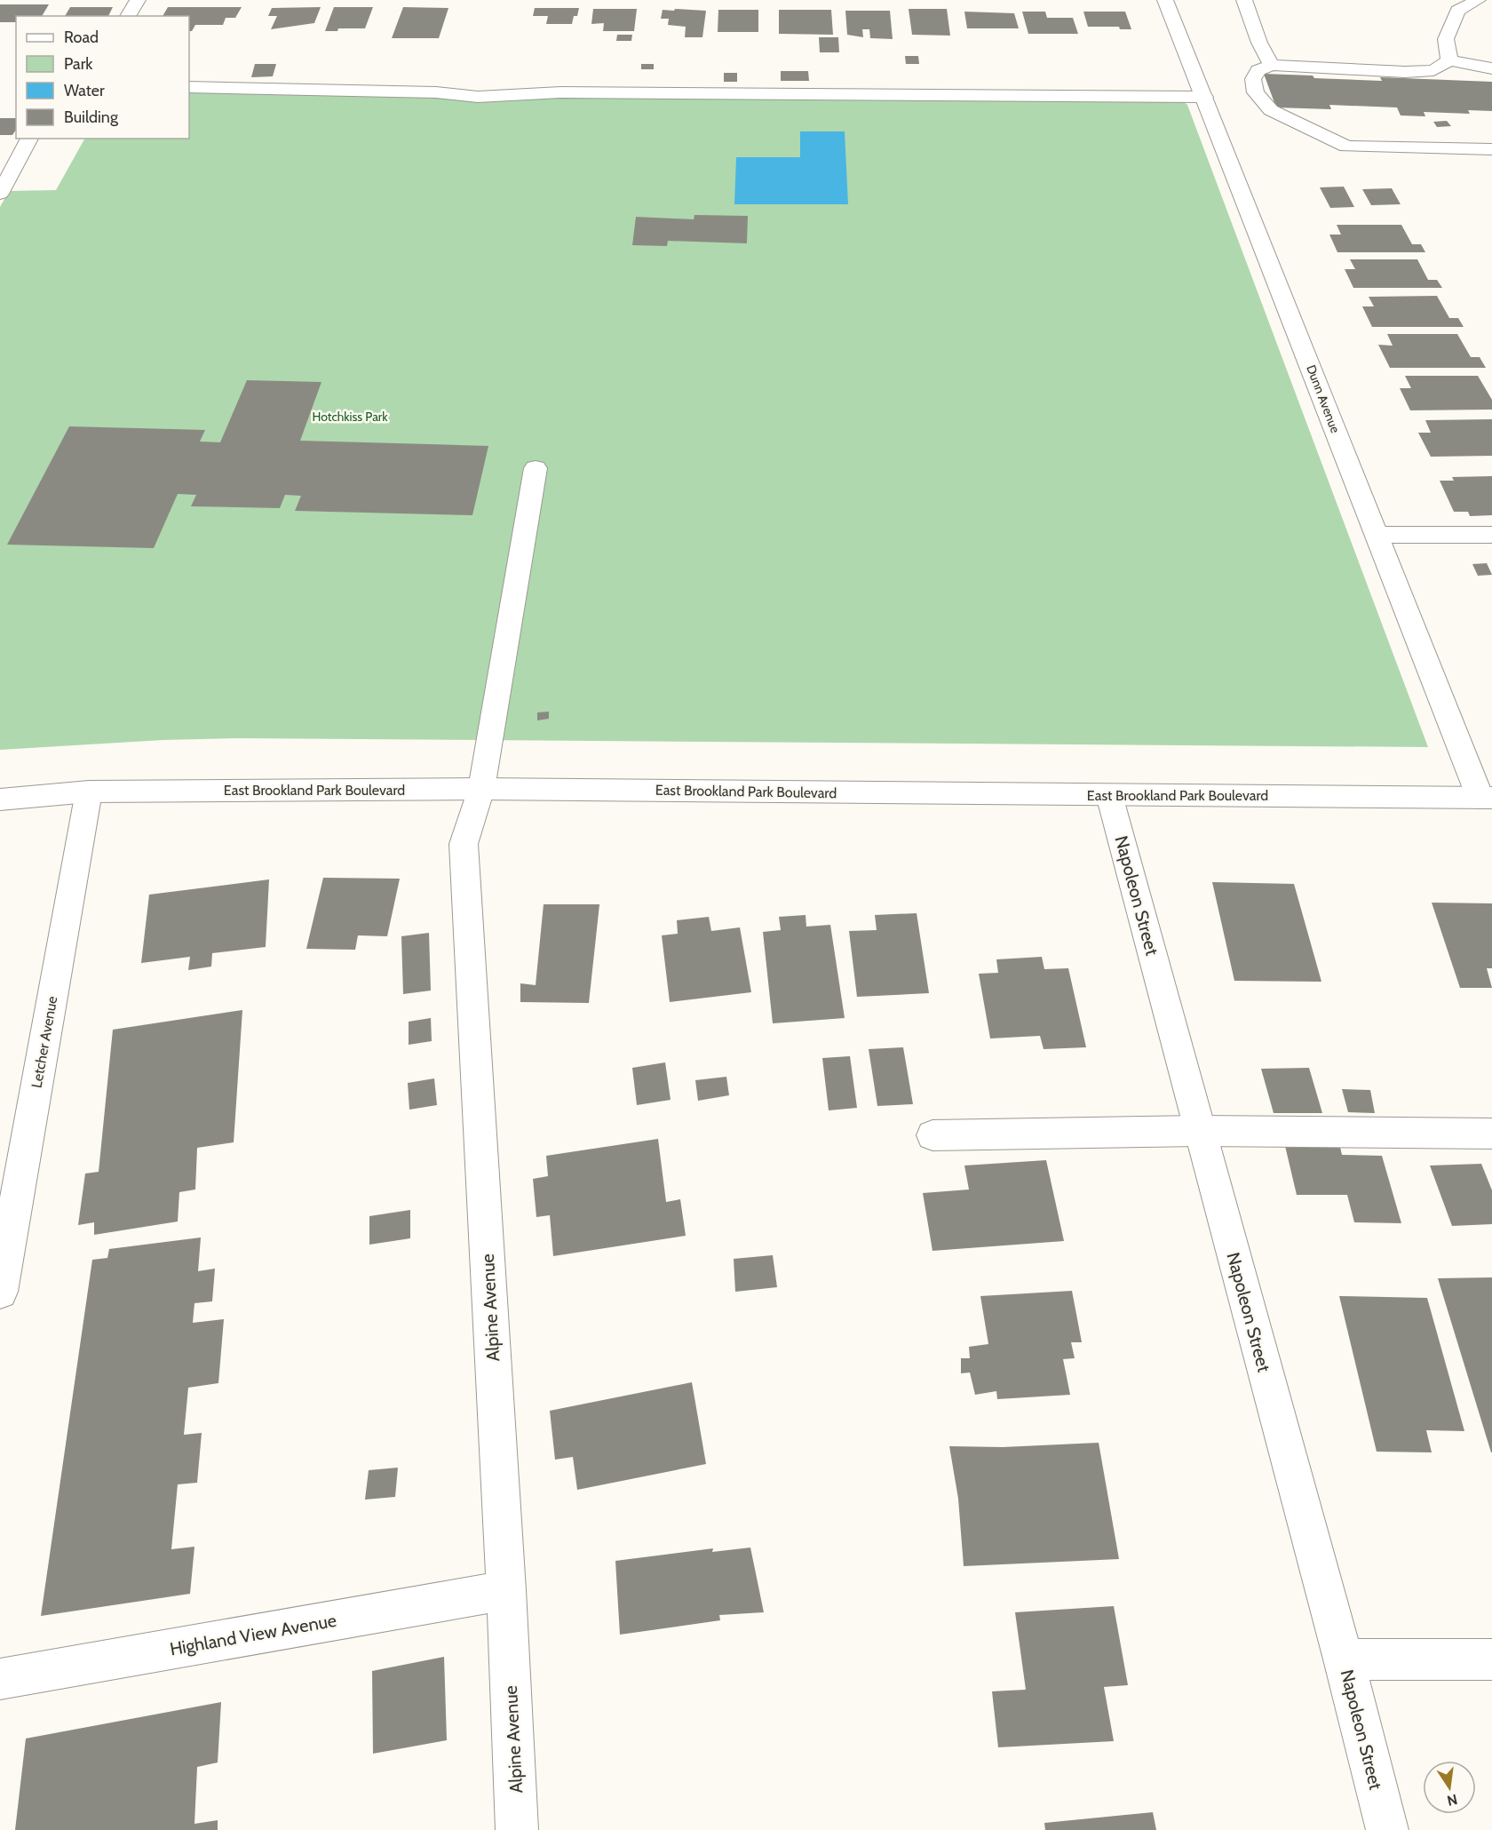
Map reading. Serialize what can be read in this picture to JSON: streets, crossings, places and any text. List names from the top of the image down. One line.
{"streets":{"street":["Dunn Avenue","East Brookland Park Boulevard","Napoleon Street","Letcher Avenue","Alpine Avenue","Highland View Avenue"]},"crossings":[["Dunn Avenue","East Brookland Park Boulevard"],["East Brookland Park Boulevard","Napoleon Street"],["East Brookland Park Boulevard","Letcher Avenue"],["East Brookland Park Boulevard","Alpine Avenue"],["Alpine Avenue","Highland View Avenue"]],"parks":["Hotchkiss Park"],"legend":["Road","Park","Water","Building"],"north":"bottom"}
